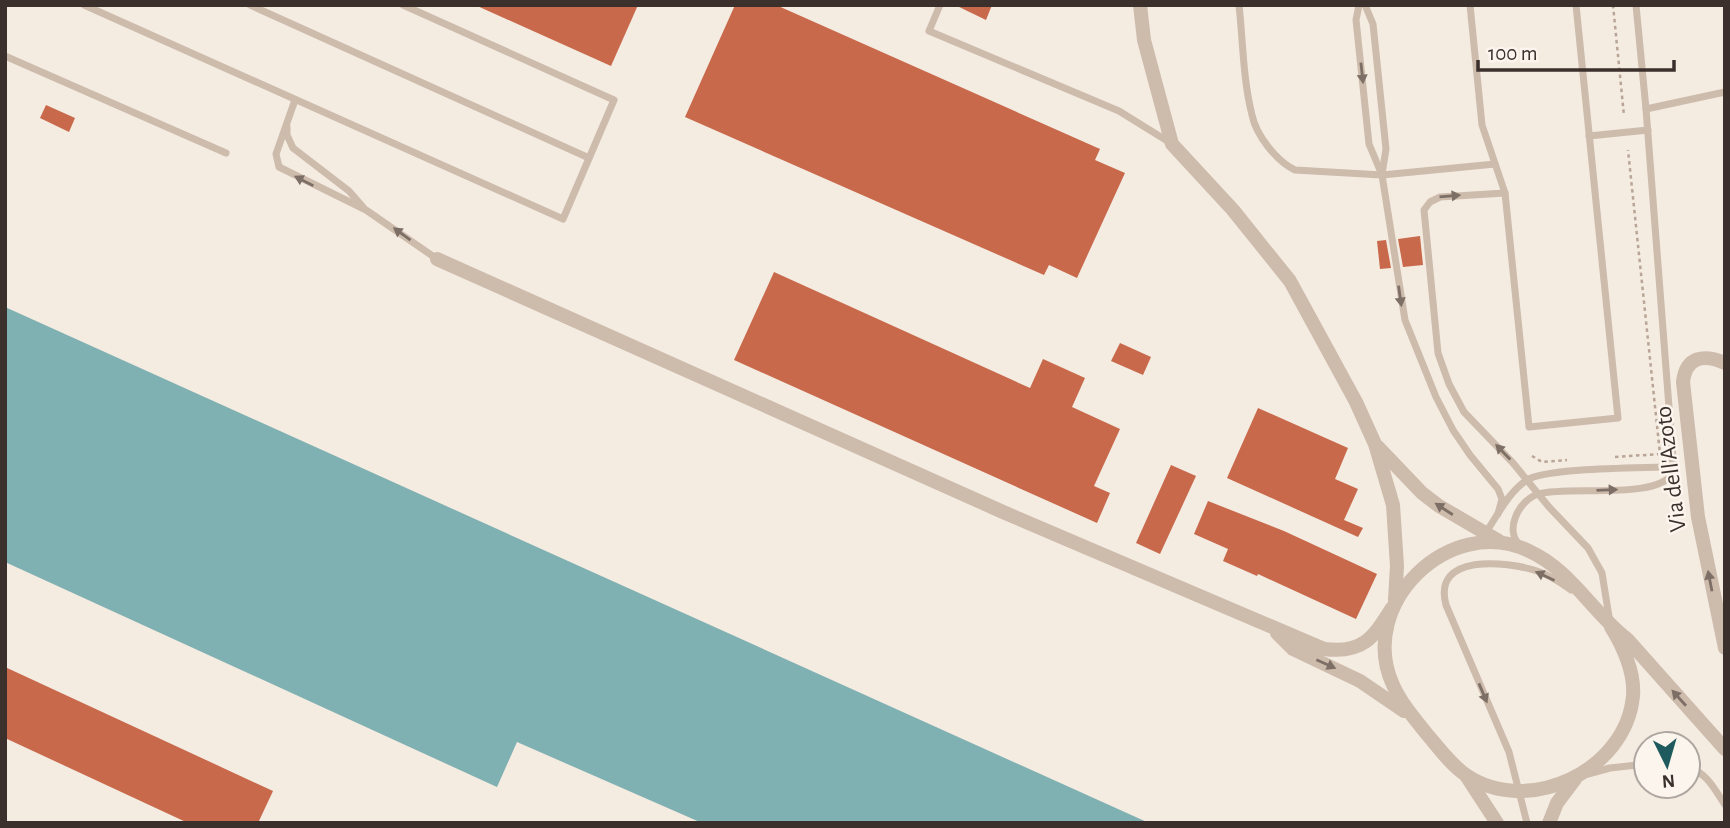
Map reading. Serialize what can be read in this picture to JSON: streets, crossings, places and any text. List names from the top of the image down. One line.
{"streets":{"street":["Via dell'Azoto"]},"scale_bar":"100 m","north":"bottom"}
